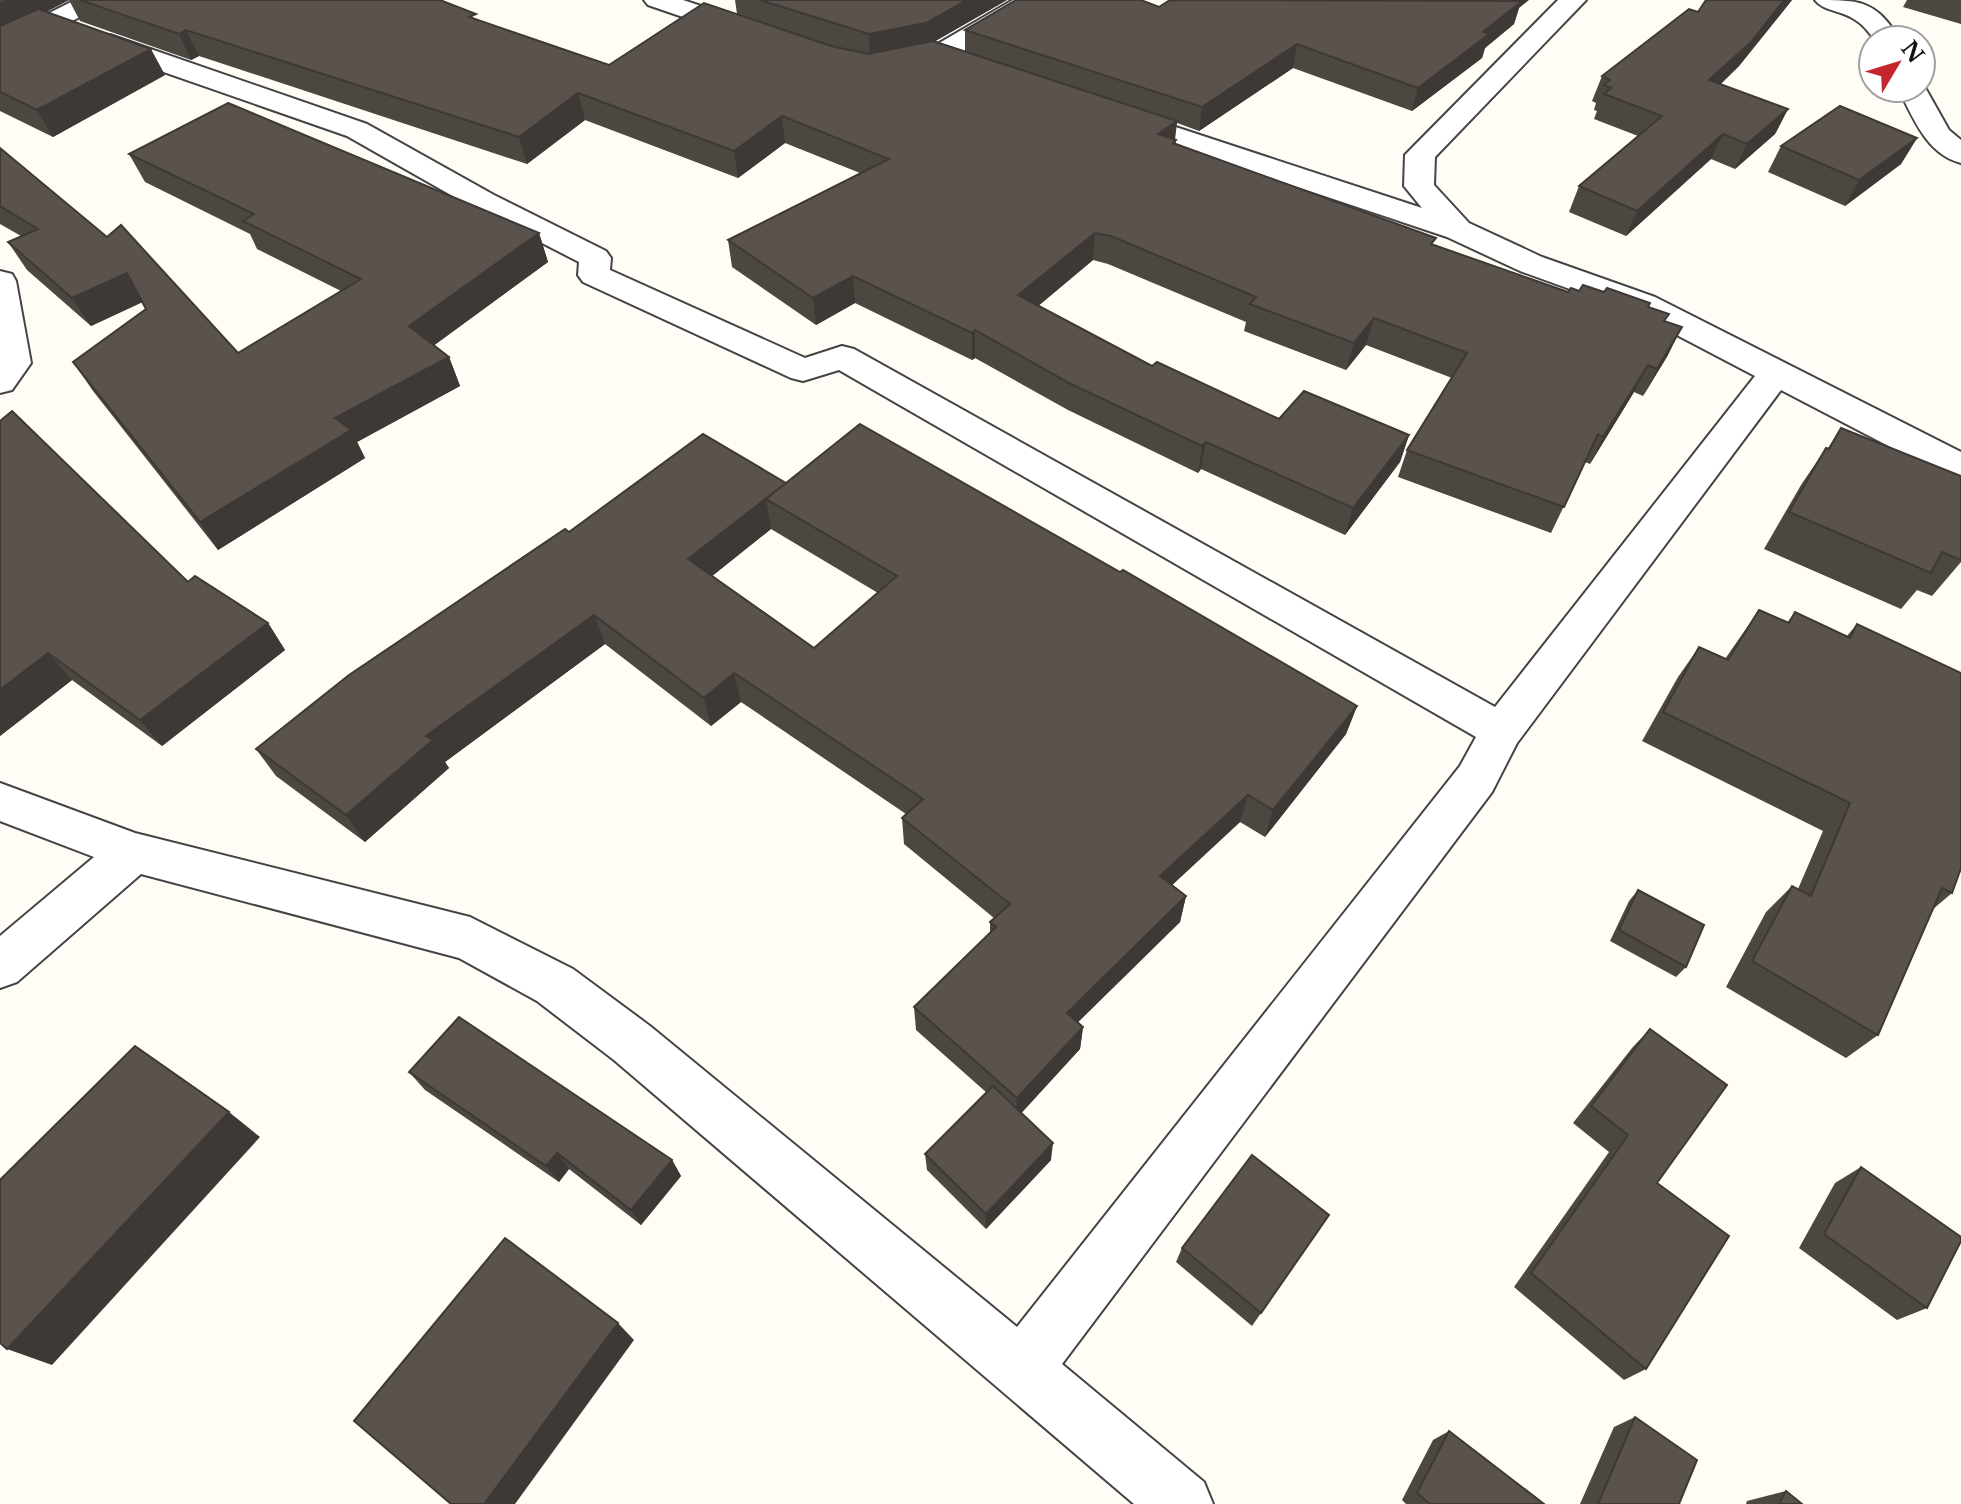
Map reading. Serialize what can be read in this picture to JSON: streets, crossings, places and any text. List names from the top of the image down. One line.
{"north":"top right"}
